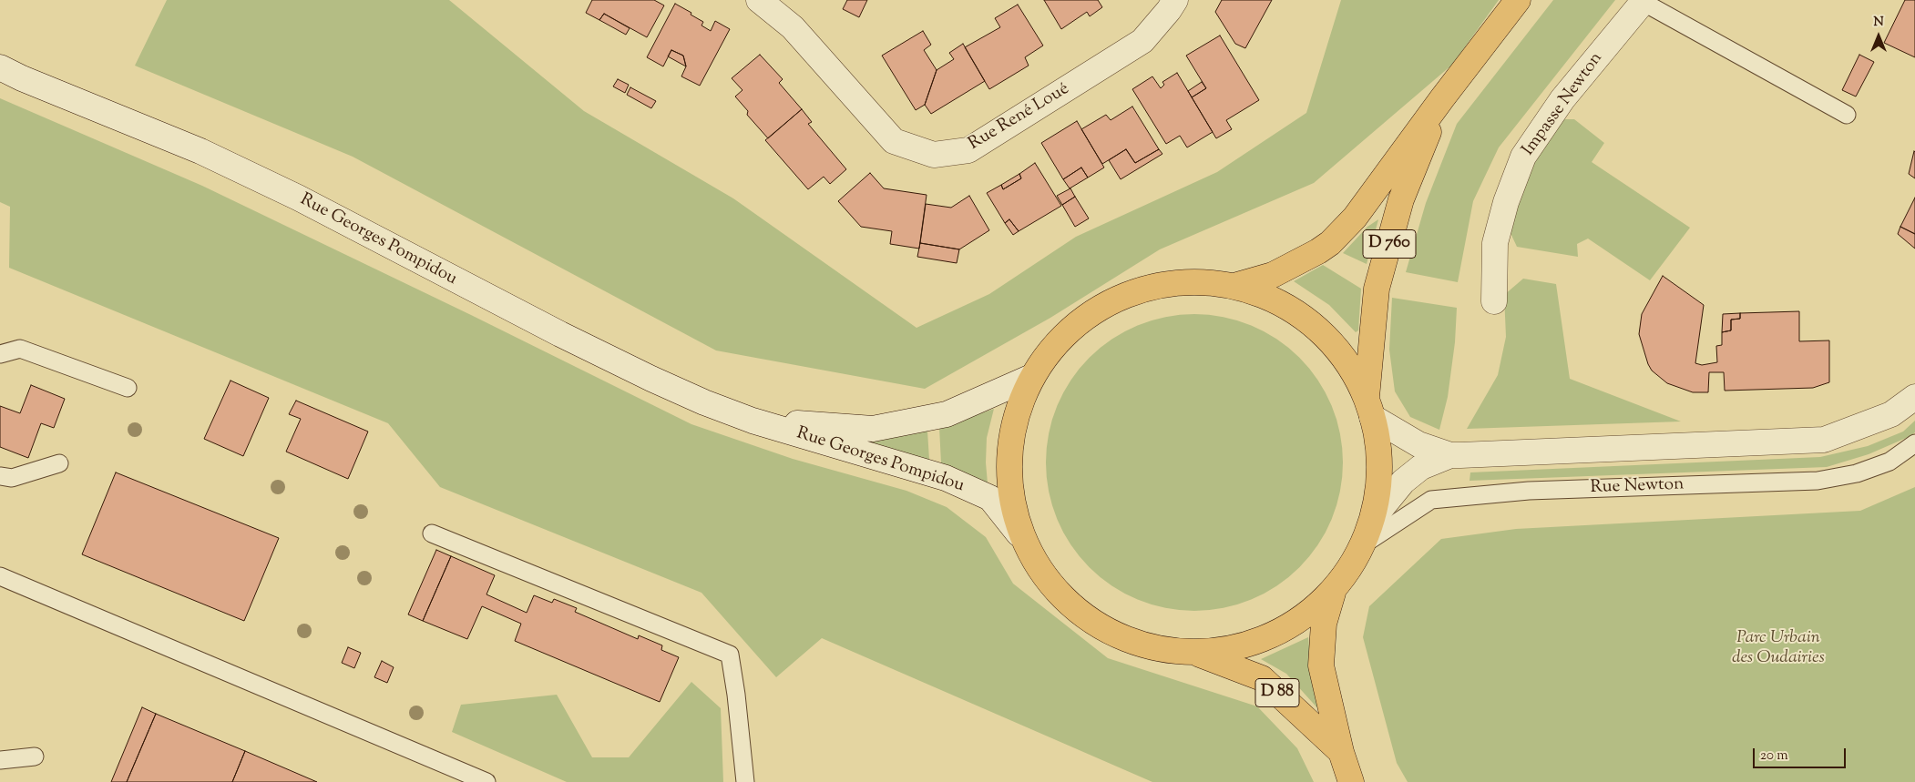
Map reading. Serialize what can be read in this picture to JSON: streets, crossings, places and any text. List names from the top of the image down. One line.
{"streets":{"main road":["D 760","D 88"],"street":["Impasse Newton","Rue René Loué","Rue Georges Pompidou"],"lane":["Rue Newton"]},"parks":["Parc Urbain des Oudairies"],"scale_bar":"20 m","north":"top"}
